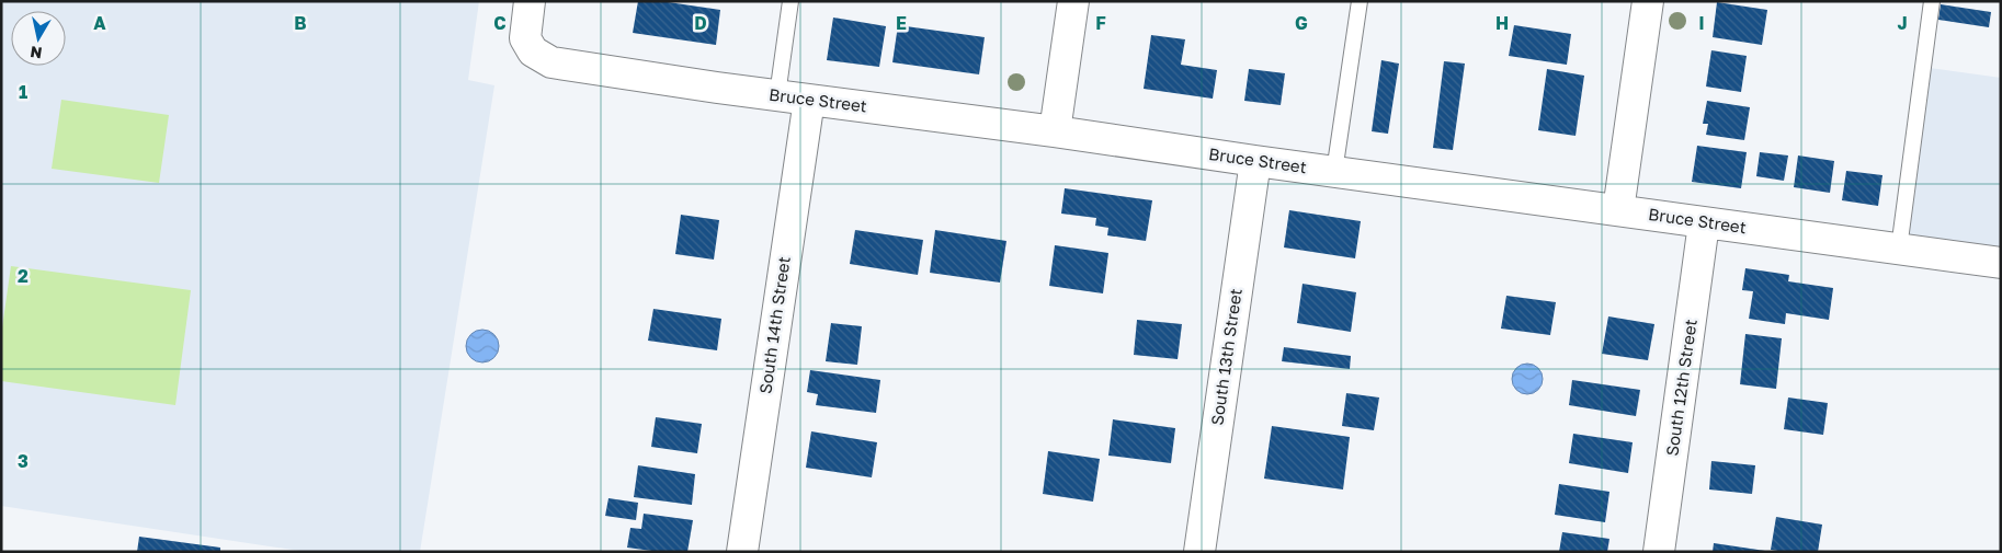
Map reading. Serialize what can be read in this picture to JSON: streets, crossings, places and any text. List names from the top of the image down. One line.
{"streets":{"street":["Bruce Street","South 14th Street","South 13th Street","South 12th Street"]},"crossings":[["Bruce Street","South 14th Street"],["Bruce Street","South 13th Street"],["Bruce Street","South 12th Street"]],"north":"bottom","grid":{"columns":["A","B","C","D","E","F","G","H","I","J"],"rows":["1","2","3"]}}
